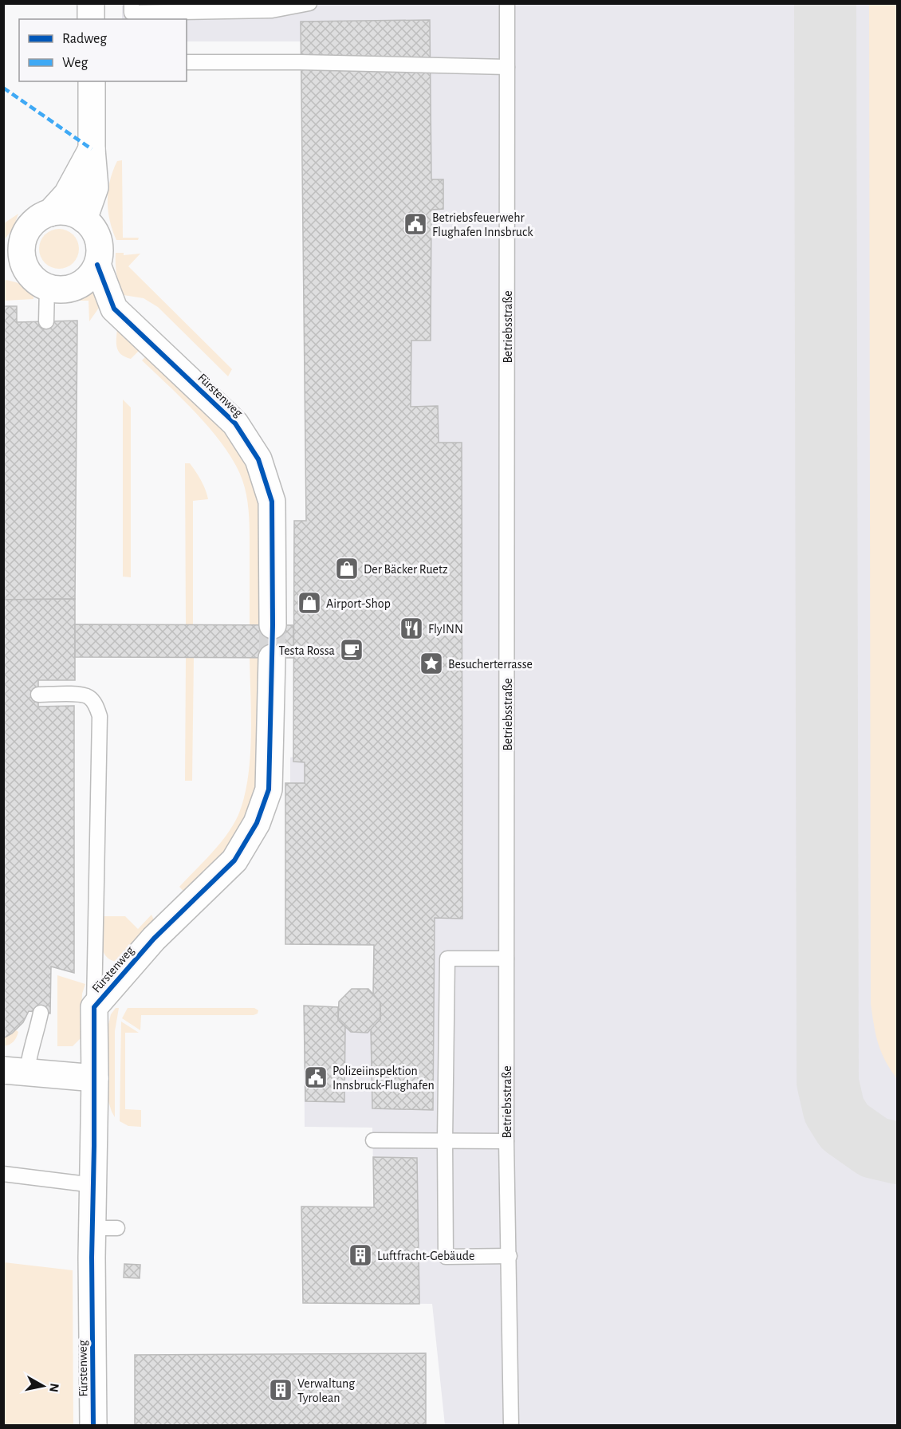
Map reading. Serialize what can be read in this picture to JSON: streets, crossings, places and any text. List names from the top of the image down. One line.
{"streets":{"street":["Fürstenweg"],"lane":["Betriebsstraße"]},"places":{"public building":["Betriebsfeuerwehr Flughafen Innsbruck","Polizeiinspektion Innsbruck-Flughafen"],"shop":["Der Bäcker Ruetz","Airport-Shop"],"restaurant":["FlyINN"],"cafe":["Testa Rossa"],"place":["Besucherterrasse"],"building":["Luftfracht-Gebäude","Verwaltung Tyrolean"]},"legend":["Radweg","Weg"],"north":"right"}
